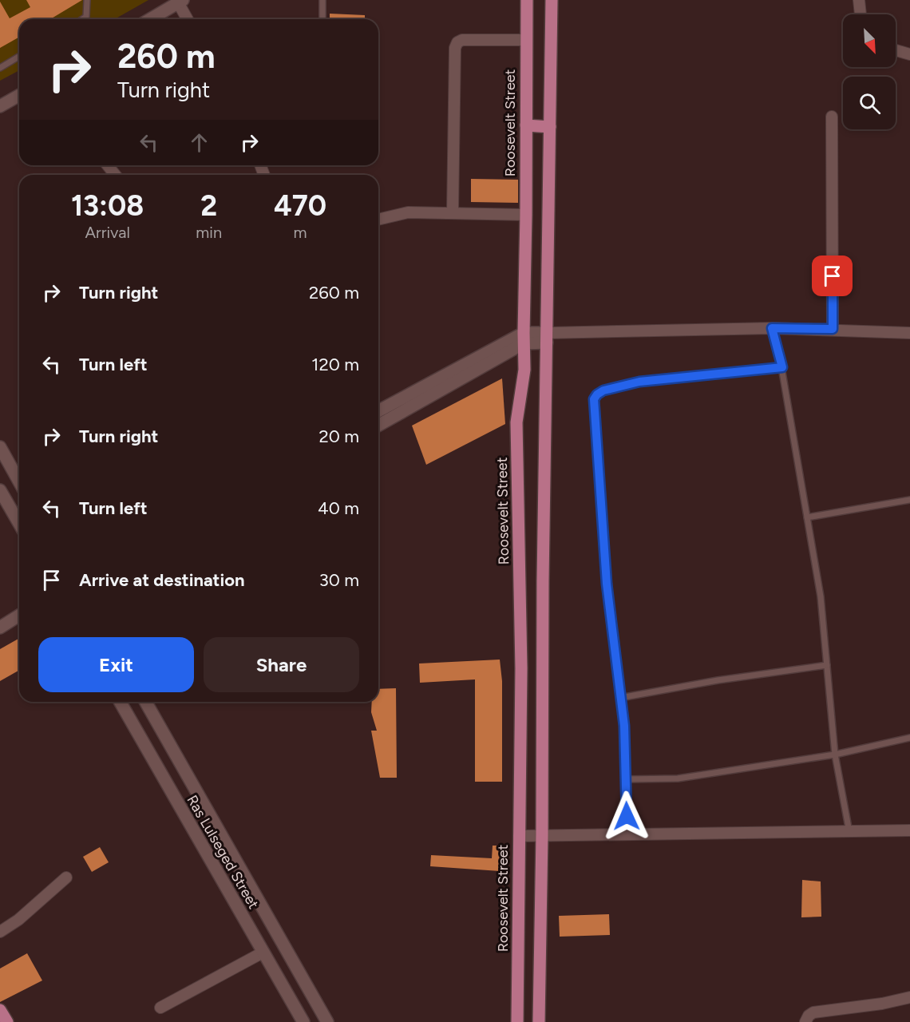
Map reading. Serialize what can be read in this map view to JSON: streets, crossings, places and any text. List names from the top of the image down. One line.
{"streets":{"main road":["Roosevelt Street"],"street":["Ras Lulseged Street"]},"north":"bottom right","page":{"turn":["260 m","Turn right"],"eta":["13:08","Arrival","2","min","470","m"],"list":[{"name":"Turn right","value":"260 m"},{"name":"Turn left","value":"120 m"},{"name":"Turn right","value":"20 m"},{"name":"Turn left","value":"40 m"},{"name":"Arrive at destination","value":"30 m"}],"buttons":["Exit","Share"]}}
